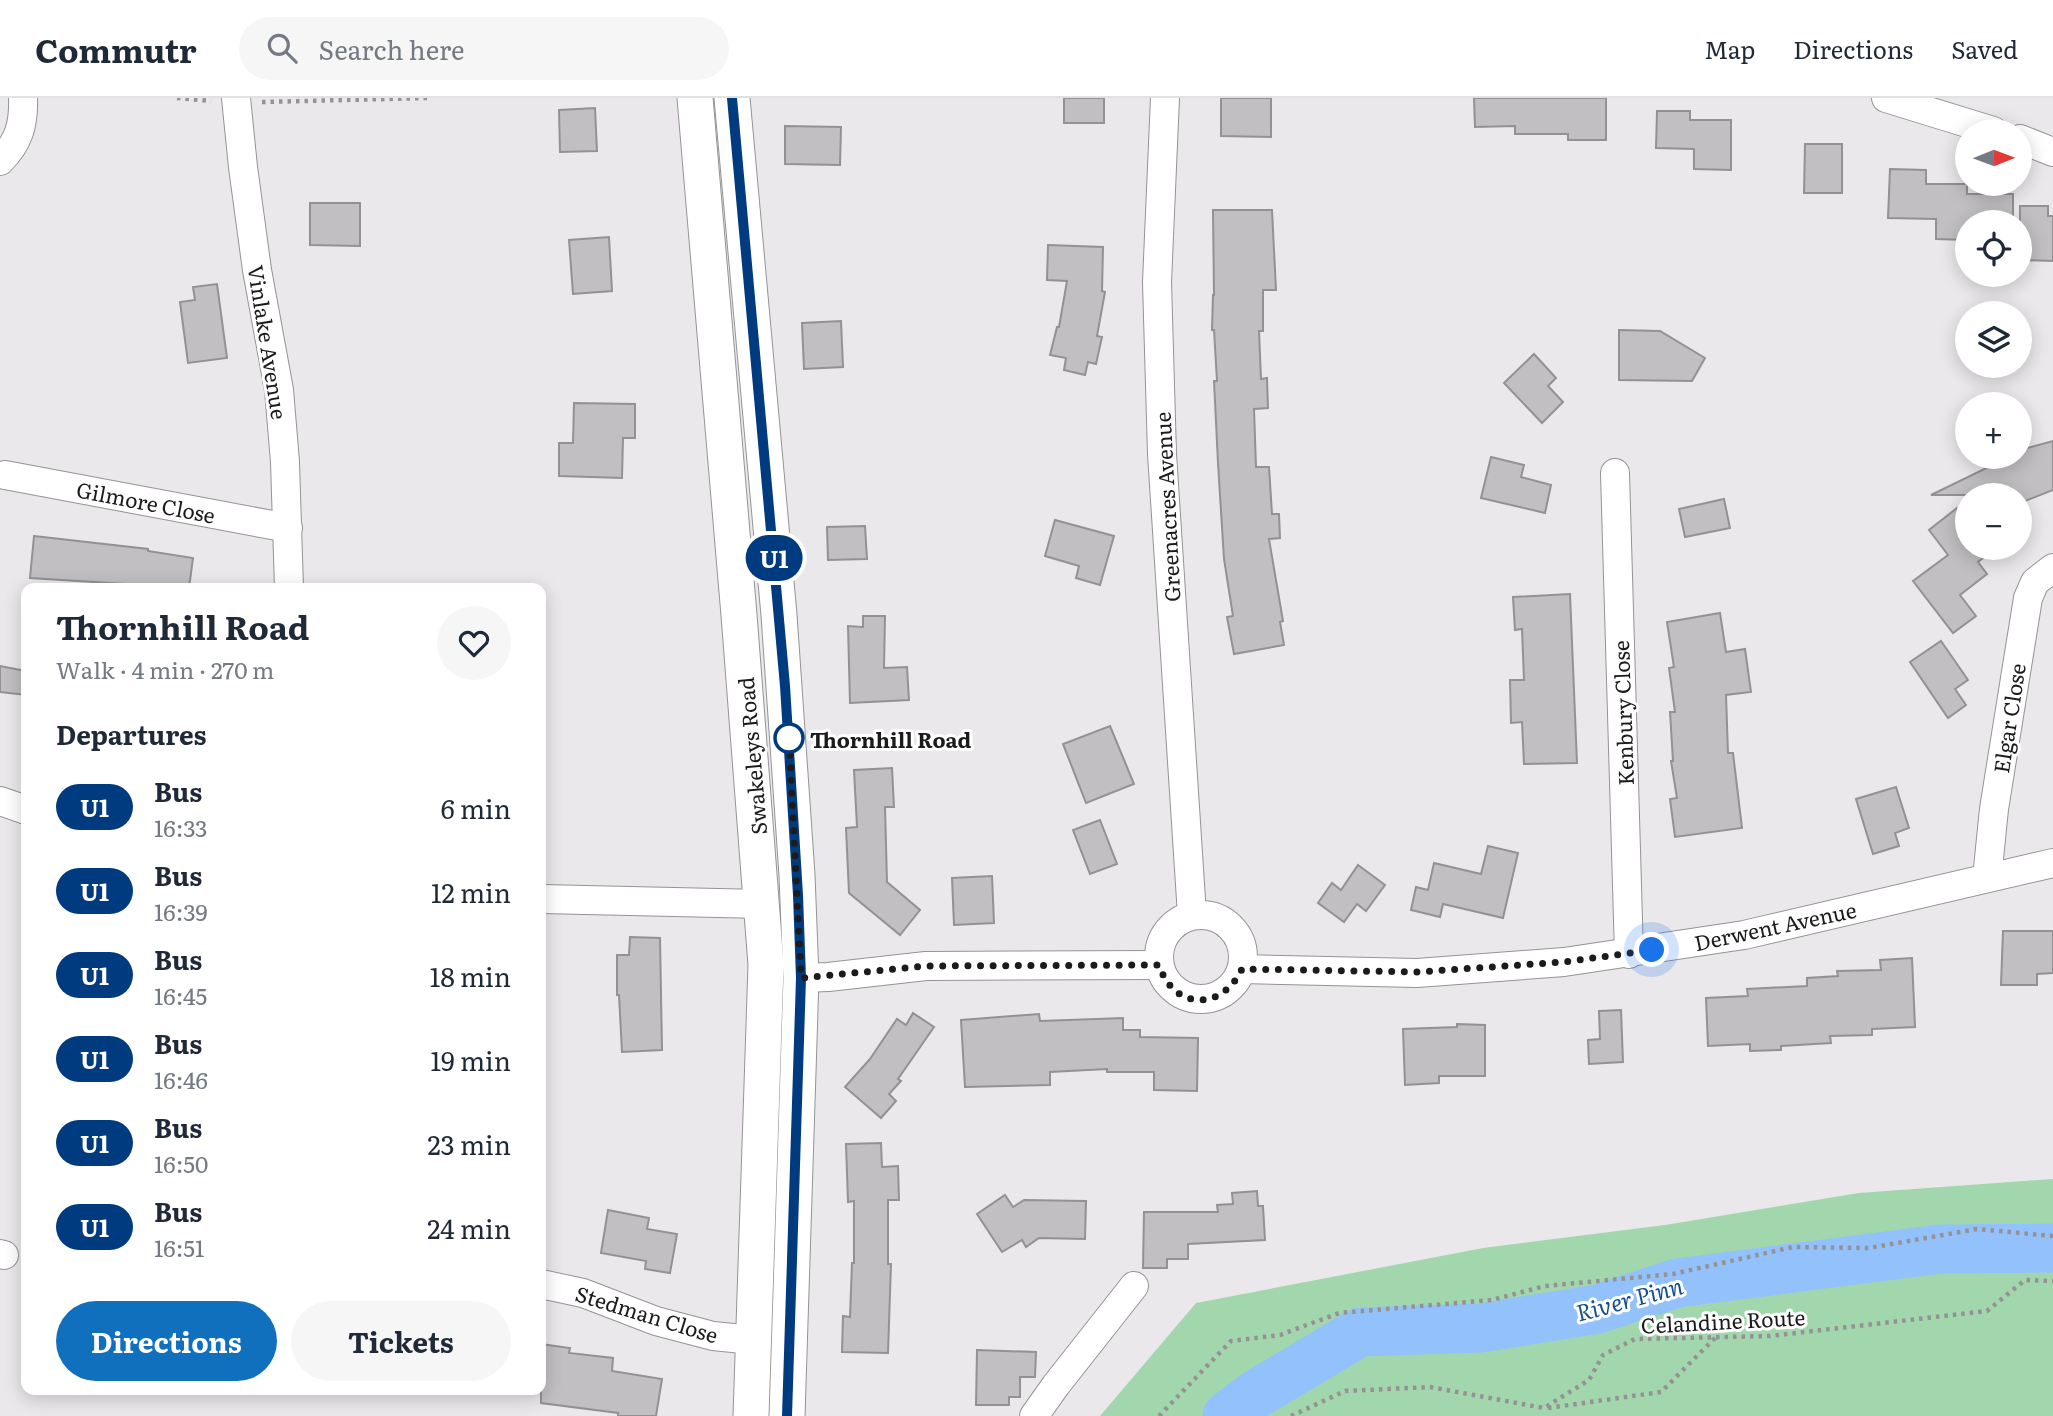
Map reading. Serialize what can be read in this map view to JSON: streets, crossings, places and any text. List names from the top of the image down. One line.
{"streets":{"main road":["Swakeleys Road"],"street":["Vinlake Avenue","Gilmore Close","Greenacres Avenue","Kenbury Close","Elgar Close","Derwent Avenue","Stedman Close"],"path":["Celandine Route"]},"crossings":[["Vinlake Avenue","Gilmore Close"],["Greenacres Avenue","Derwent Avenue"],["Kenbury Close","Derwent Avenue"],["Elgar Close","Derwent Avenue"],["Swakeleys Road","Stedman Close"]],"water":["River Pinn"],"places":["Thornhill Road"],"lines":["bus line U1"],"north":"right","page":{"header":"Commutr","search":"Search here","nav":["Map","Directions","Saved"],"on_map":"U1","map_buttons":["+","−"],"heading":[["Thornhill Road","Walk · 4 min · 270 m"],"Departures"],"list":[{"mark":"U1","name":"Bus","note":"16:33","value":"6 min"},{"mark":"U1","name":"Bus","note":"16:39","value":"12 min"},{"mark":"U1","name":"Bus","note":"16:45","value":"18 min"},{"mark":"U1","name":"Bus","note":"16:46","value":"19 min"},{"mark":"U1","name":"Bus","note":"16:50","value":"23 min"},{"mark":"U1","name":"Bus","note":"16:51","value":"24 min"}],"buttons":["Directions","Tickets"]}}
